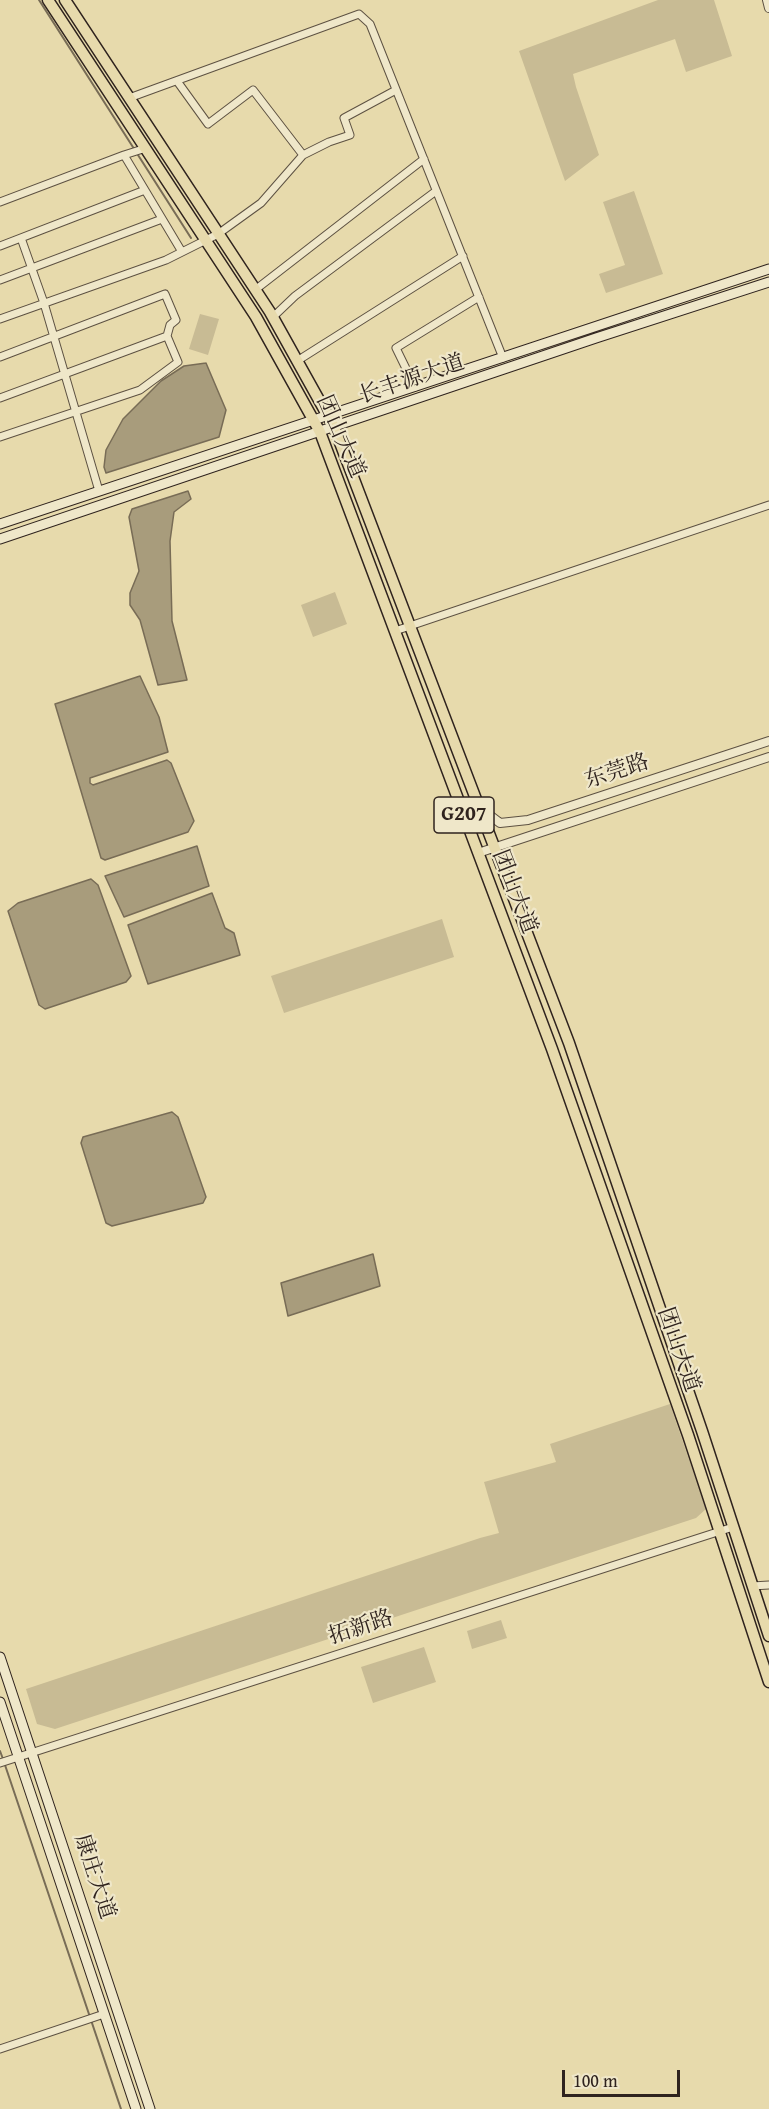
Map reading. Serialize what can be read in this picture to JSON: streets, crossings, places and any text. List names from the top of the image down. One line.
{"streets":{"highway":["团山大道","G207"],"main road":["长丰源大道","康庄大道"],"street":["东莞路","拓新路"]},"crossings":[["长丰源大道","团山大道"],["团山大道","东莞路"],["团山大道","拓新路"],["拓新路","康庄大道"]],"scale_bar":"100 m"}
